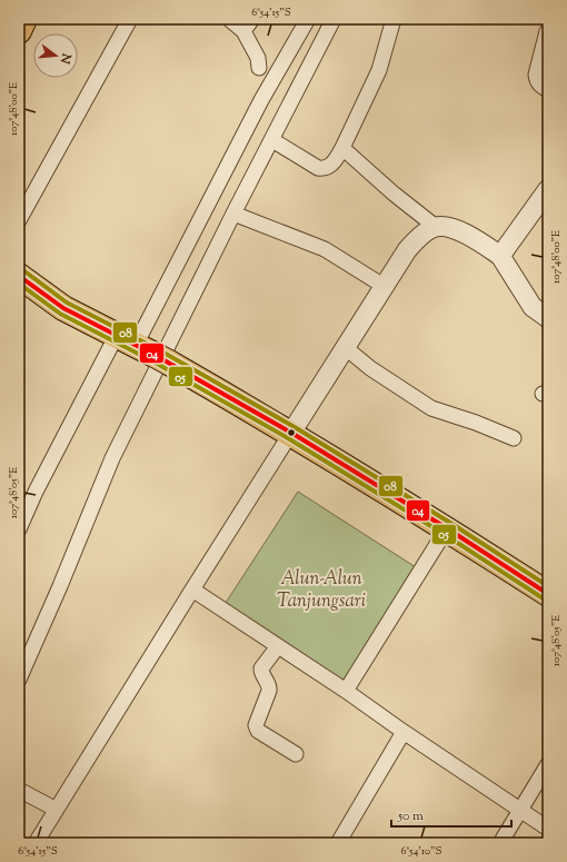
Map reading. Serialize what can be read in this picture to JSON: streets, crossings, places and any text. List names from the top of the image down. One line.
{"parks":["Alun-Alun Tanjungsari"],"lines":["transit line 08","transit line 04","transit line 05"],"scale_bar":"50 m","north":"right","coordinates":["6°54'15\"S","107°48'00\"E","107°48'05\"E","6°54'10\"S"]}
